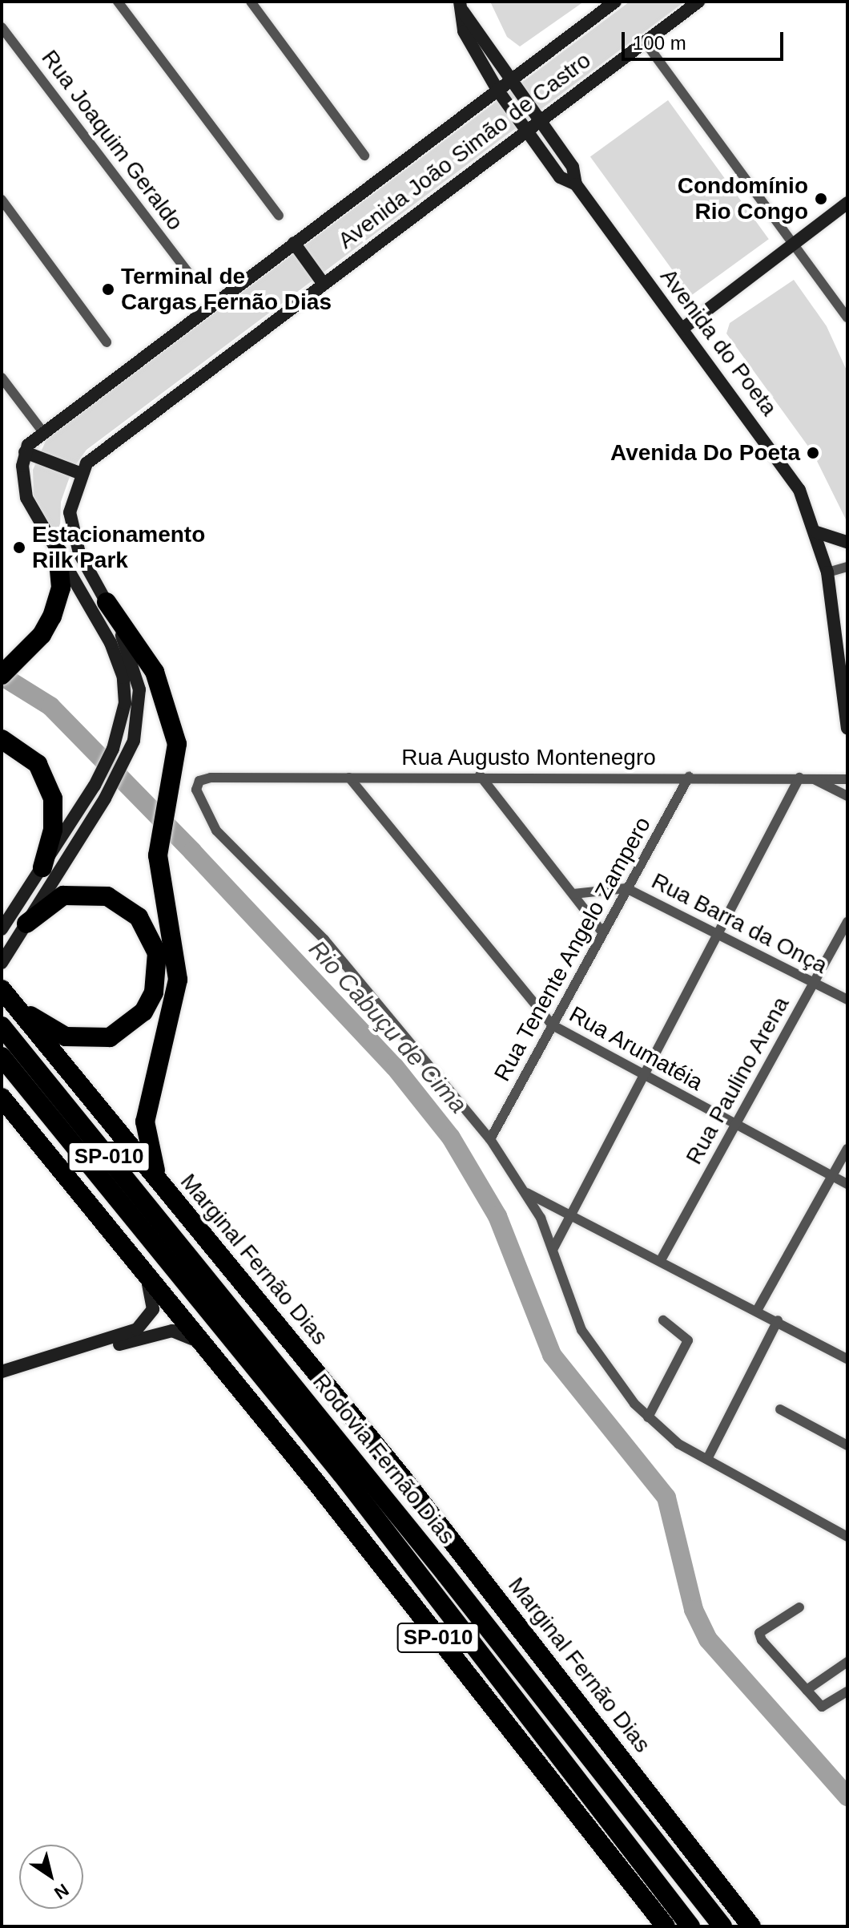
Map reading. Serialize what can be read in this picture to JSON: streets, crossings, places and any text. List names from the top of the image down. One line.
{"streets":{"highway":["SP-010","Marginal Fernão Dias","Rodovia Fernão Dias"],"main road":["Avenida João Simão de Castro","Avenida do Poeta"],"street":["Rua Joaquim Geraldo","Rua Augusto Montenegro","Rua Barra da Onça","Rua Tenente Angelo Zampero","Rua Arumatéia","Rua Paulino Arena"]},"crossings":[["Avenida João Simão de Castro","Avenida do Poeta"],["Rua Augusto Montenegro","Rua Tenente Angelo Zampero"],["Rua Augusto Montenegro","Rua Arumatéia"],["Rua Barra da Onça","Rua Tenente Angelo Zampero"],["Rua Barra da Onça","Rua Paulino Arena"],["Rua Tenente Angelo Zampero","Rua Arumatéia"],["Rua Arumatéia","Rua Paulino Arena"]],"water":["Rio Cabuçu de Cima"],"places":["Condomínio Rio Congo","Terminal de Cargas Fernão Dias","Avenida Do Poeta","Estacionamento Rilk Park"],"scale_bar":"100 m","north":"bottom right"}
